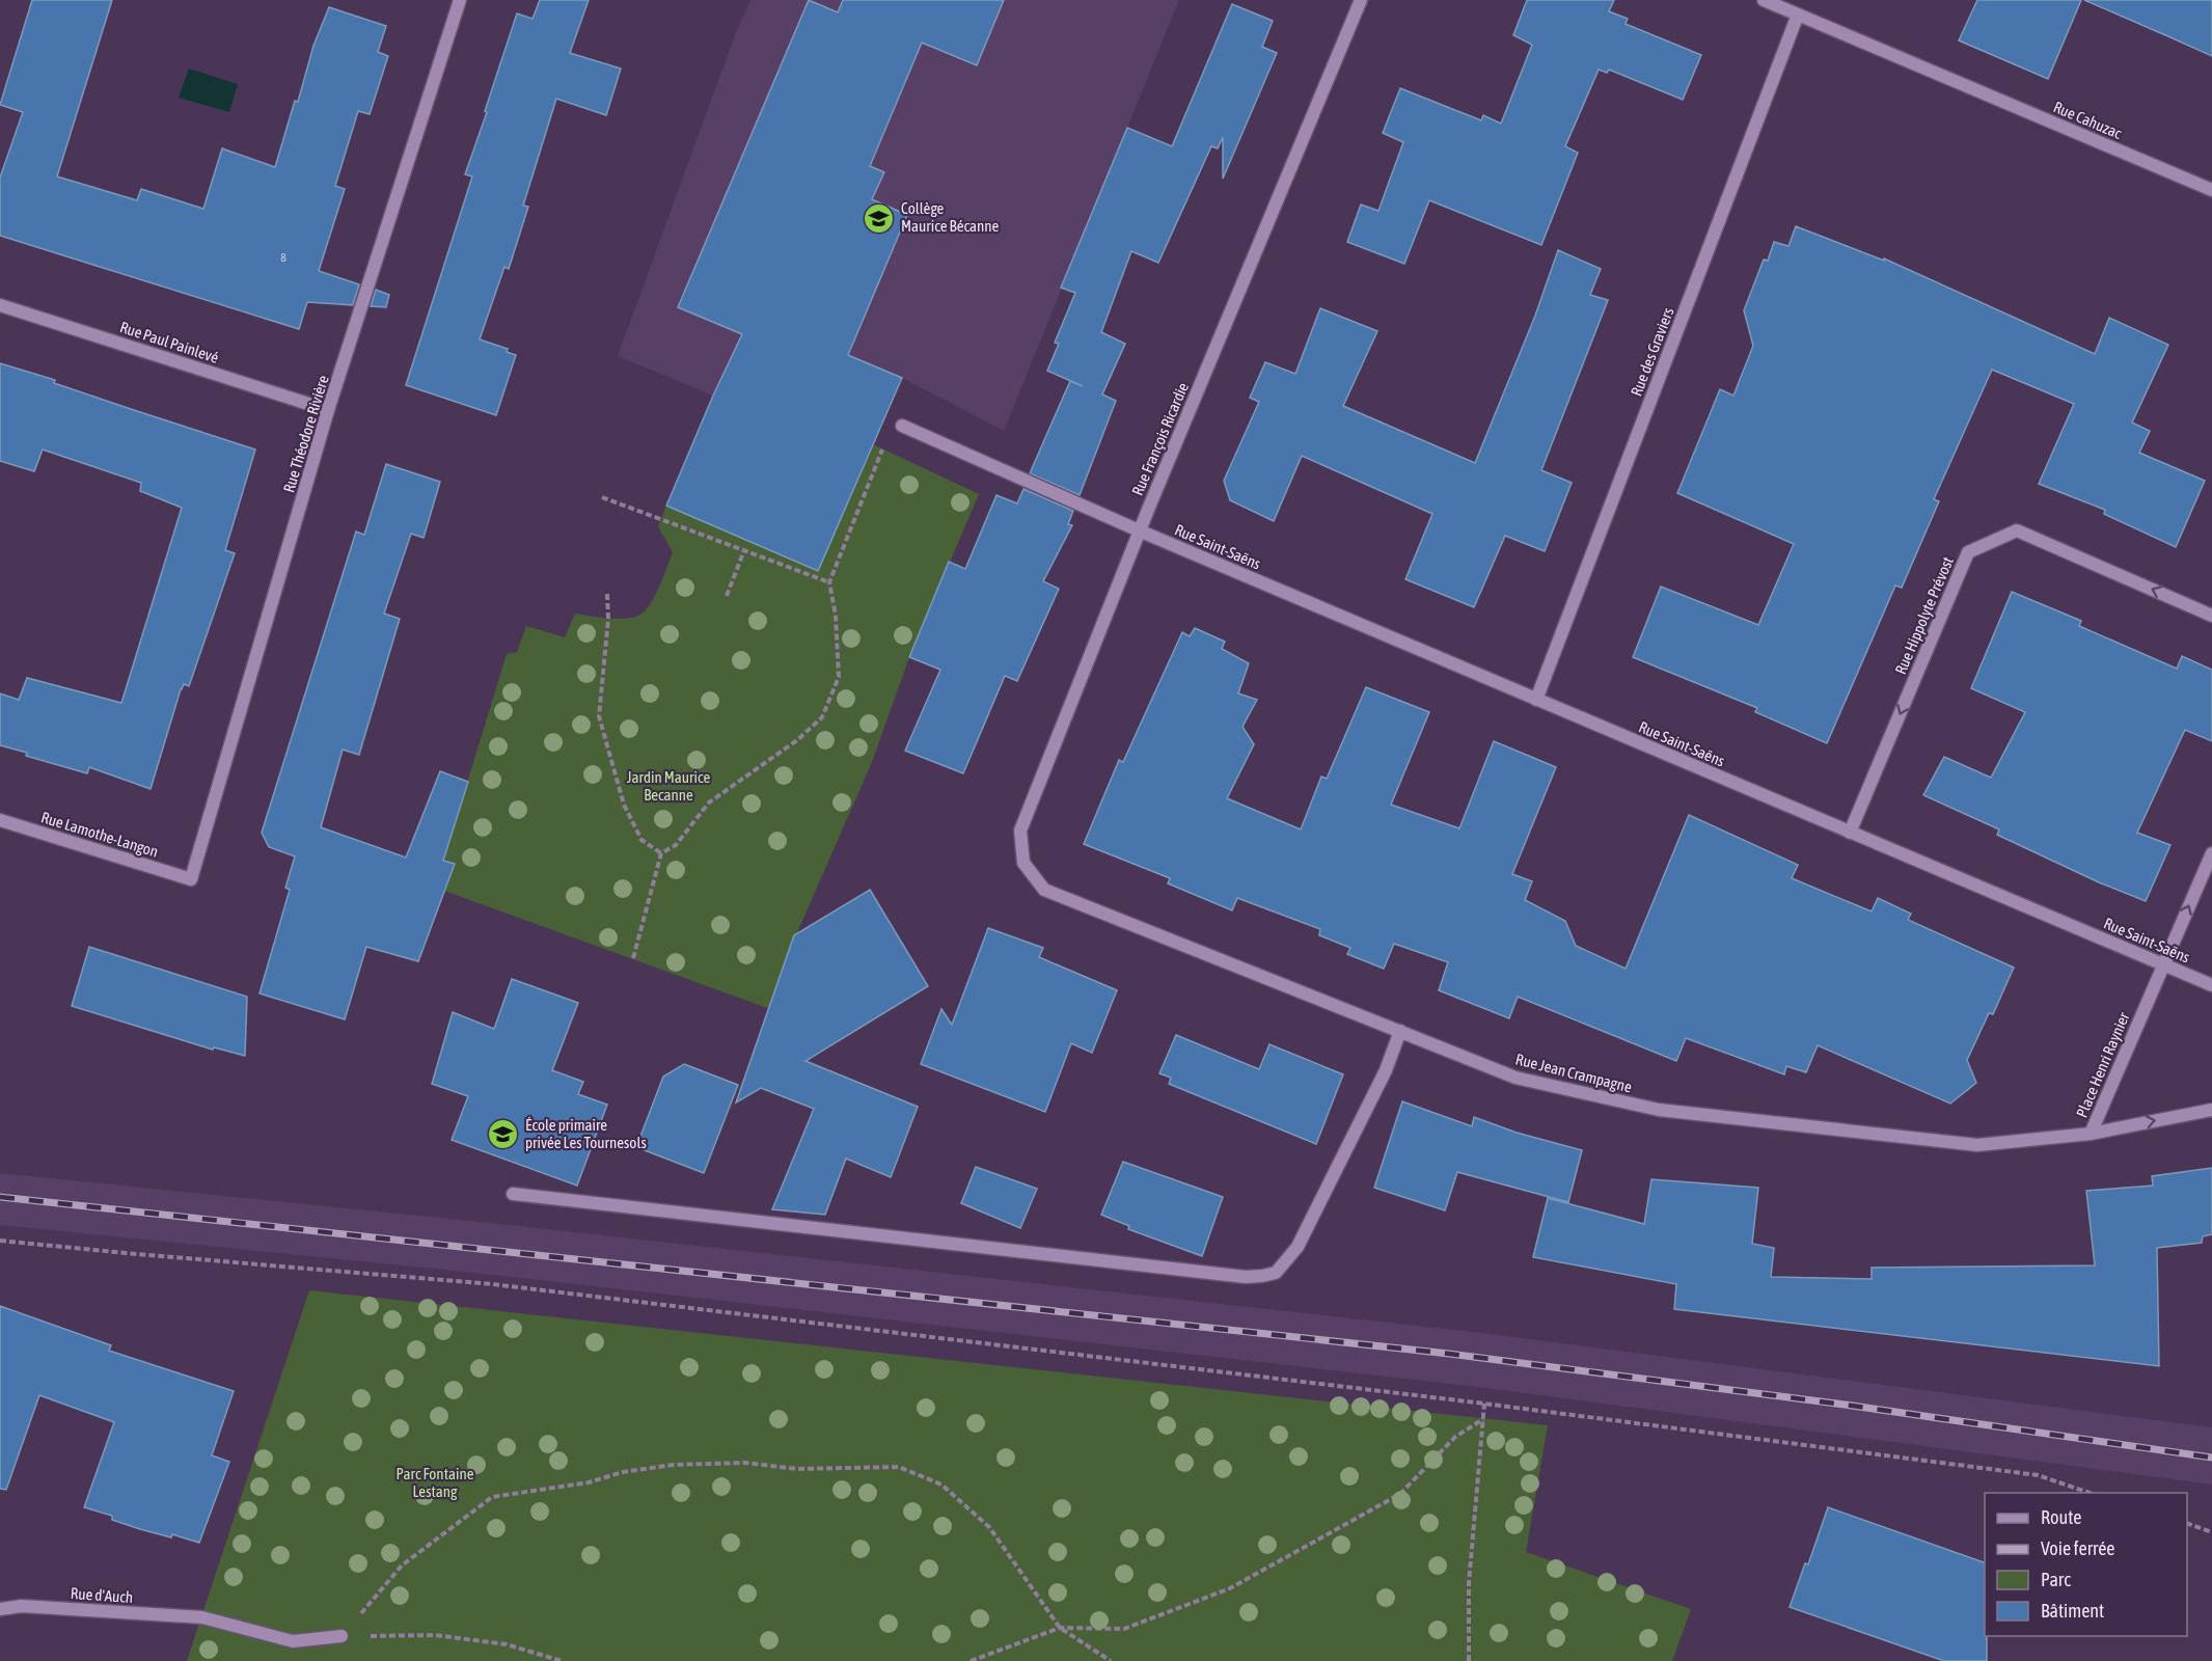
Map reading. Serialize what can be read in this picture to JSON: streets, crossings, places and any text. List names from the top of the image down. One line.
{"streets":{"street":["Rue Cahuzac","Rue Paul Painlevé","Rue des Graviers","Rue Théodore Rivière","Rue François Ricardie","Rue Saint-Saëns","Rue Hippolyte Prévost","Rue Lamothe-Langon","Place Henri Raynier","Rue Jean Crampagne","Rue d'Auch"]},"crossings":[["Rue Cahuzac","Rue des Graviers"],["Rue Paul Painlevé","Rue Théodore Rivière"],["Rue des Graviers","Rue Saint-Saëns"],["Rue Théodore Rivière","Rue Lamothe-Langon"],["Rue François Ricardie","Rue Saint-Saëns"],["Rue François Ricardie","Rue Jean Crampagne"],["Rue Saint-Saëns","Rue Hippolyte Prévost"],["Rue Saint-Saëns","Place Henri Raynier"],["Place Henri Raynier","Rue Jean Crampagne"]],"one_way":["Place Henri Raynier"],"parks":["Jardin Maurice Becanne","Parc Fontaine Lestang"],"places":{"school or university":["Collège Maurice Bécanne","École primaire privée Les Tournesols"]},"house_numbers":["8"],"legend":["Route","Voie ferrée","Parc","Bâtiment"]}
